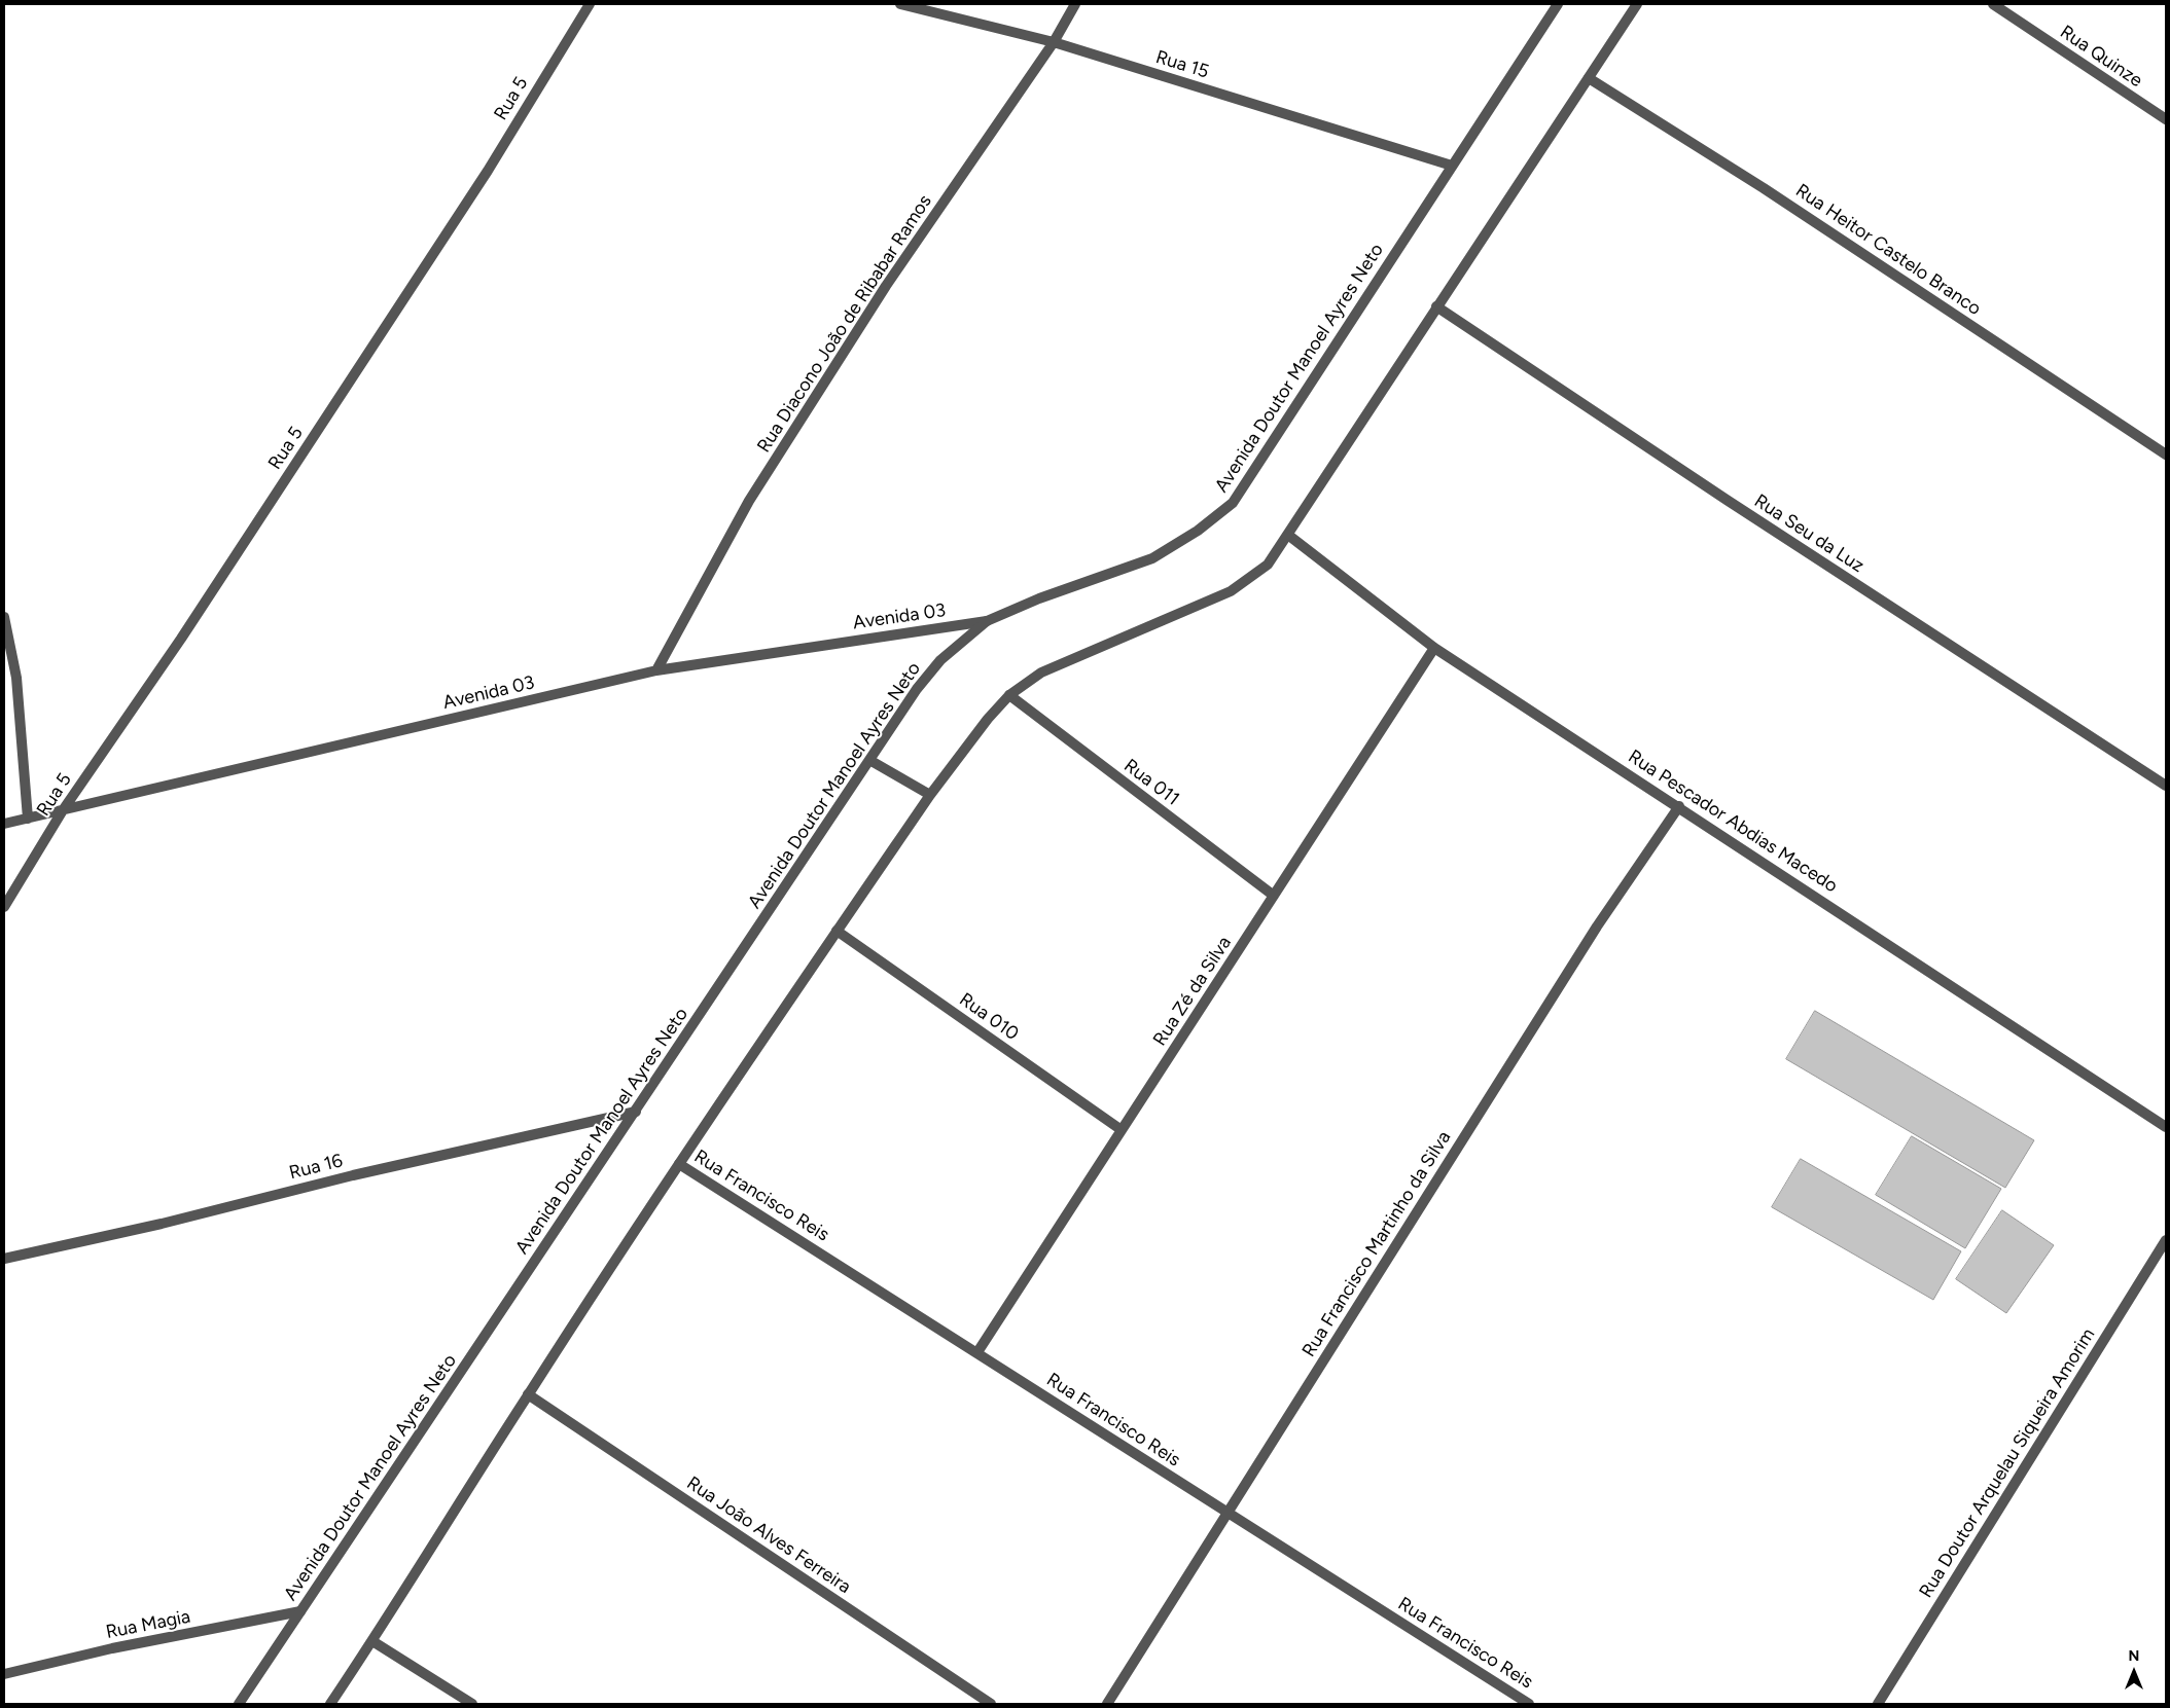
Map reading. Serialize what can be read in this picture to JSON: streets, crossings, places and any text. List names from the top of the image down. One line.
{"streets":{"street":["Rua Quinze","Rua 15","Rua 5","Rua Heitor Castelo Branco","Rua Diacono João de Ribabar Ramos","Avenida Doutor Manoel Ayres Neto","Rua Seu da Luz","Avenida 03","Rua 011","Rua Pescador Abdias Macedo","Rua Zé da Silva","Rua 010","Rua 16","Rua Francisco Reis","Rua Francisco Martinho da Silva","Rua Doutor Arquelau Siqueira Amorim","Rua João Alves Ferreira","Rua Magia"]},"crossings":[["Rua 15","Rua Diacono João de Ribabar Ramos"],["Rua 15","Avenida Doutor Manoel Ayres Neto"],["Rua 5","Avenida 03"],["Rua Diacono João de Ribabar Ramos","Avenida 03"],["Avenida Doutor Manoel Ayres Neto","Avenida 03"],["Avenida Doutor Manoel Ayres Neto","Rua 16"],["Avenida Doutor Manoel Ayres Neto","Rua Magia"],["Rua 011","Rua Zé da Silva"],["Rua Pescador Abdias Macedo","Rua Zé da Silva"],["Rua Pescador Abdias Macedo","Rua Francisco Martinho da Silva"],["Rua Zé da Silva","Rua 010"],["Rua Zé da Silva","Rua Francisco Reis"],["Rua Francisco Reis","Rua Francisco Martinho da Silva"]],"north":"top"}
